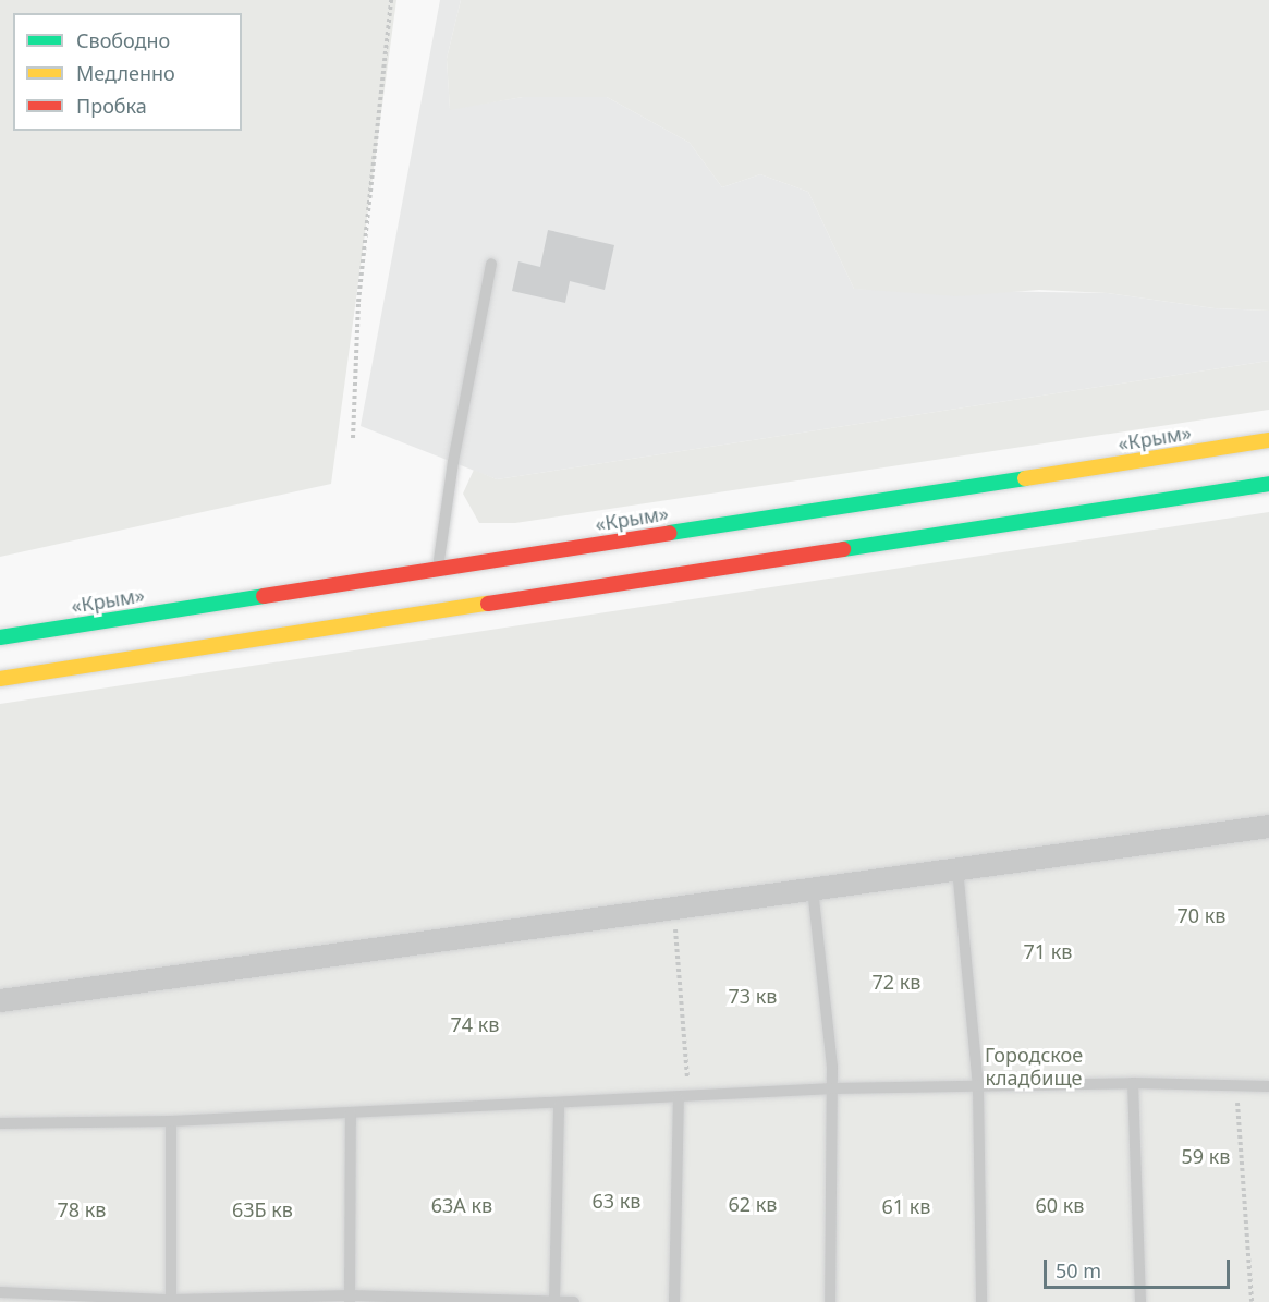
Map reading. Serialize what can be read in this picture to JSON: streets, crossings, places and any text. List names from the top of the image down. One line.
{"streets":{"main road":["«Крым»"]},"parks":["70 кв","71 кв","72 кв","73 кв","74 кв","Городское кладбище","59 кв","63 кв","62 кв","63А кв","60 кв","61 кв","78 кв","63Б кв"],"legend":["Свободно","Медленно","Пробка"],"scale_bar":"50 m"}
